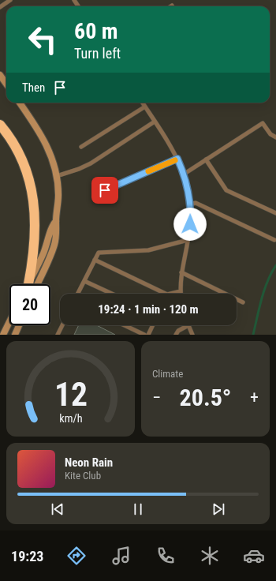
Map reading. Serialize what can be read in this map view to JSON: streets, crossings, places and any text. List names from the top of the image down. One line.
{"page":{"turn":["60 m","Turn left"],"then":"Then","limit":"20","trip":"19:24 · 1 min · 120 m","tile":"Climate","heat":["−","20.5°","+"],"song":["Neon Rain","Kite Club"],"tabs":"19:23","gauge":["12","km/h"]}}
